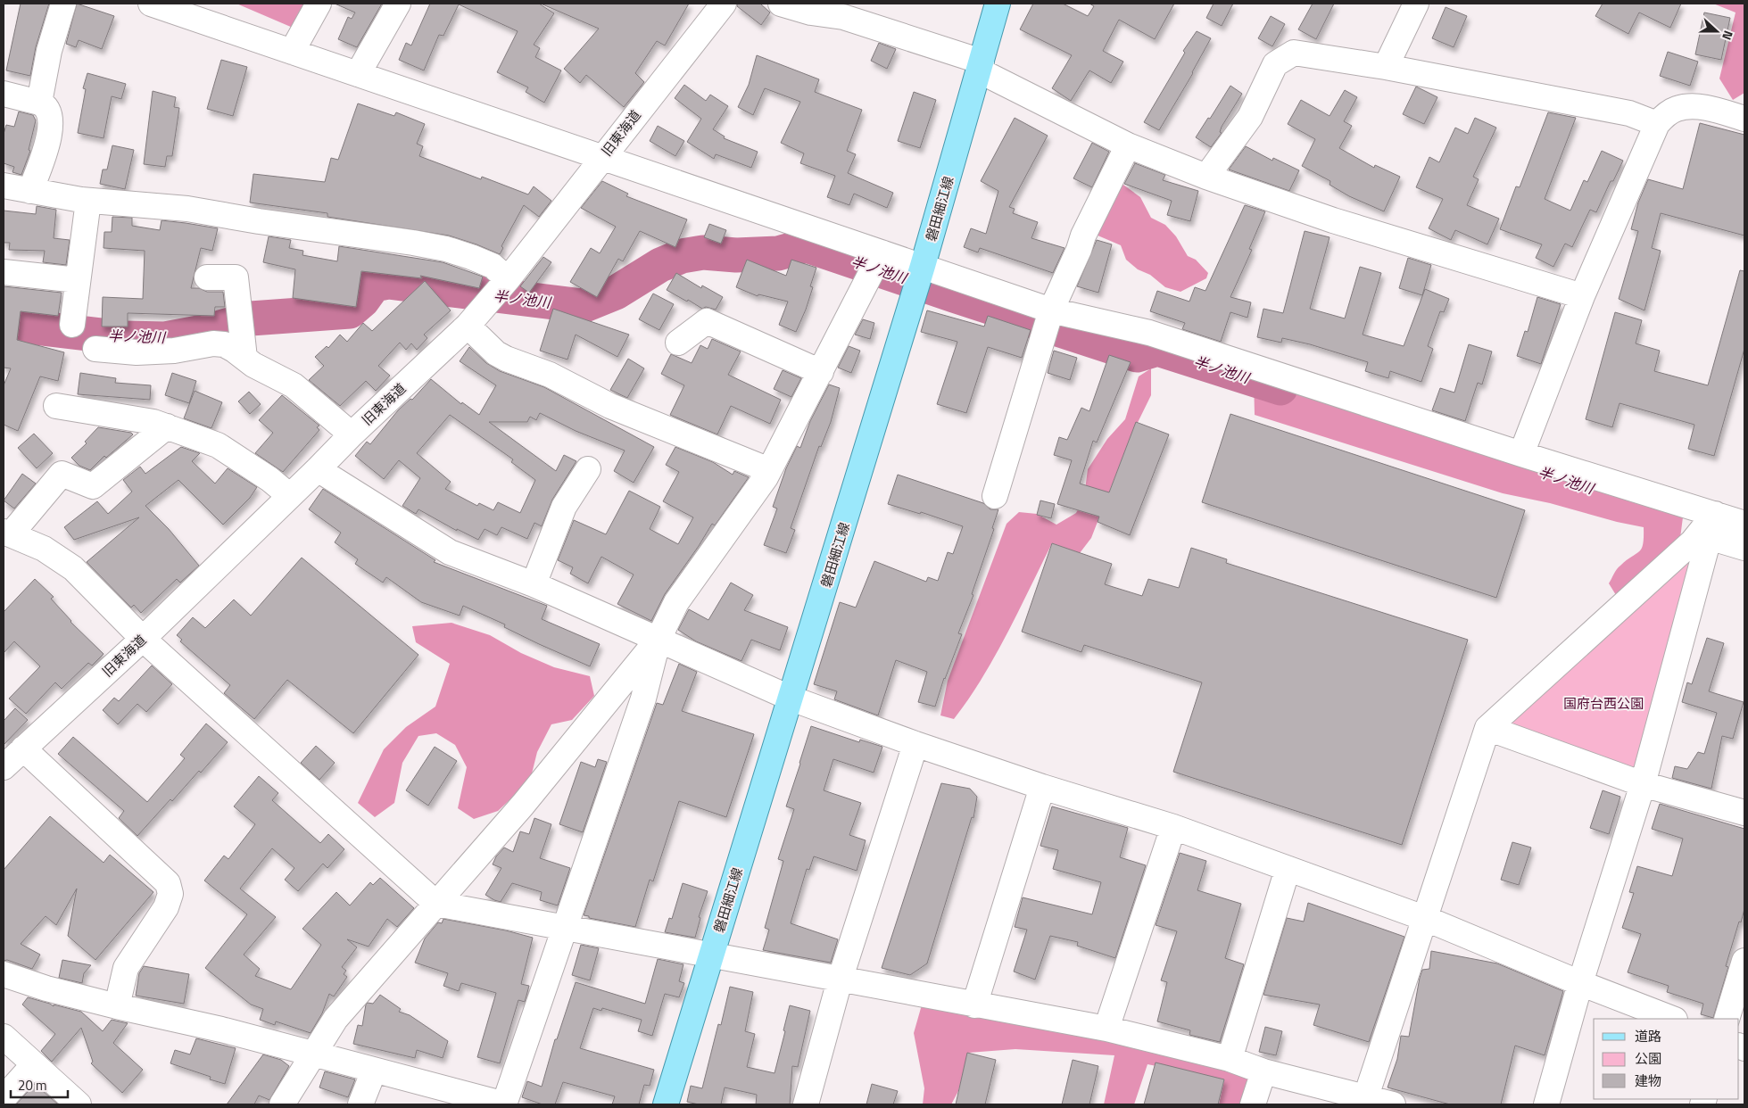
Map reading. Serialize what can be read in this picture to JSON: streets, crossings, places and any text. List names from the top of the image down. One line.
{"streets":{"main road":["磐田細江線"],"street":["旧東海道"]},"water":["半ノ池川"],"parks":["国府台西公園"],"legend":["道路","公園","建物"],"scale_bar":"20 m","north":"right"}
